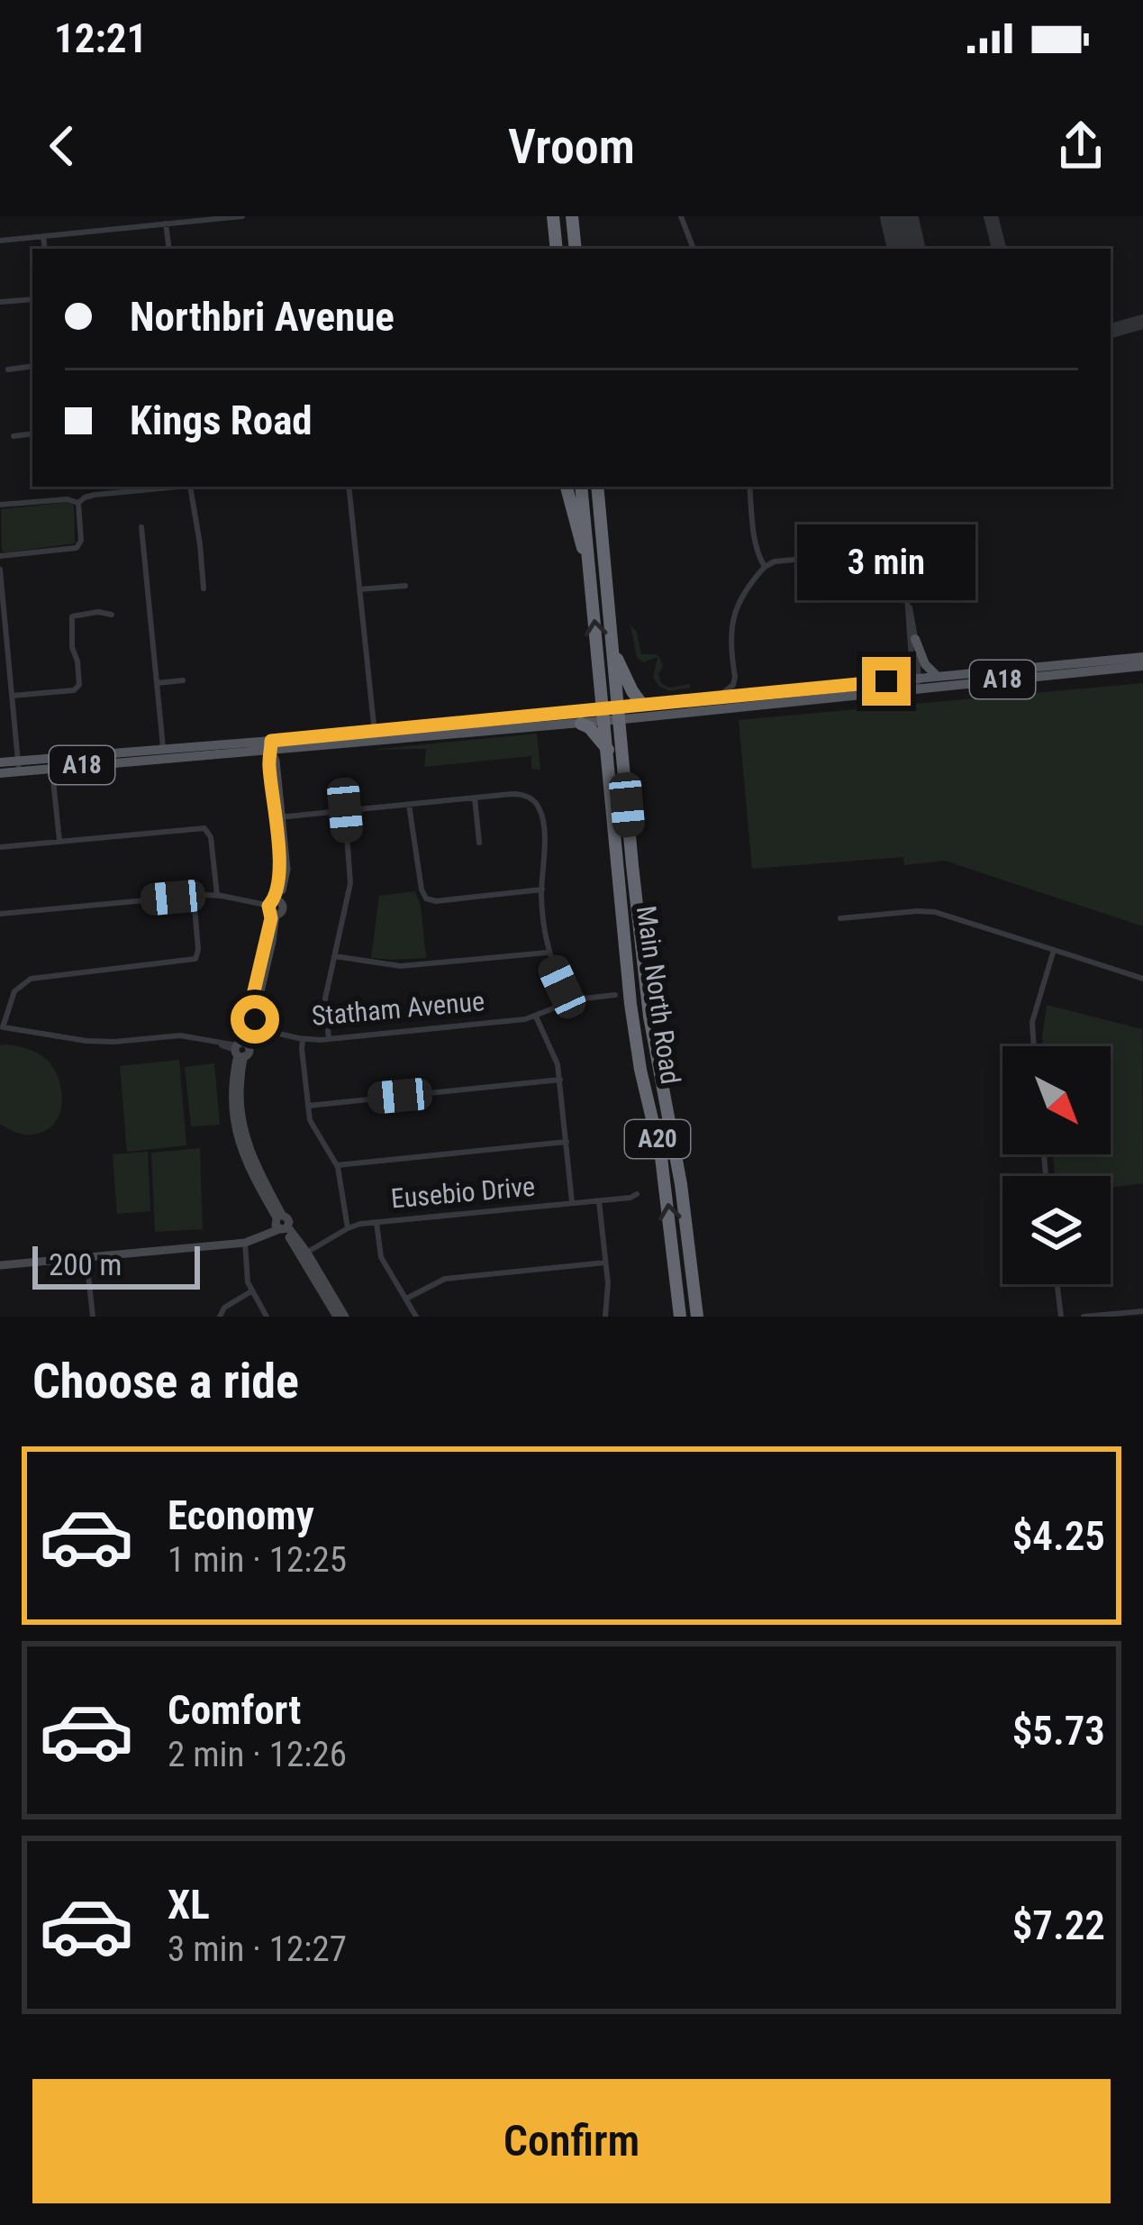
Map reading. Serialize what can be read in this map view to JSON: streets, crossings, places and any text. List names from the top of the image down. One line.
{"streets":{"highway":["Main North Road","A20"],"main road":["A18"],"street":["Statham Avenue","Eusebio Drive"]},"crossings":[["A18","Main North Road"]],"scale_bar":"200 m","north":"bottom right","page":{"status":"12:21","header":"Vroom","banner":["Northbri Avenue","Kings Road"],"bubble":"3 min","scale":"200 m","heading":"Choose a ride","list":[{"name":"Economy","note":"1 min · 12:25","value":"$4.25"},{"name":"Comfort","note":"2 min · 12:26","value":"$5.73"},{"name":"XL","note":"3 min · 12:27","value":"$7.22"}],"buttons":"Confirm"}}
